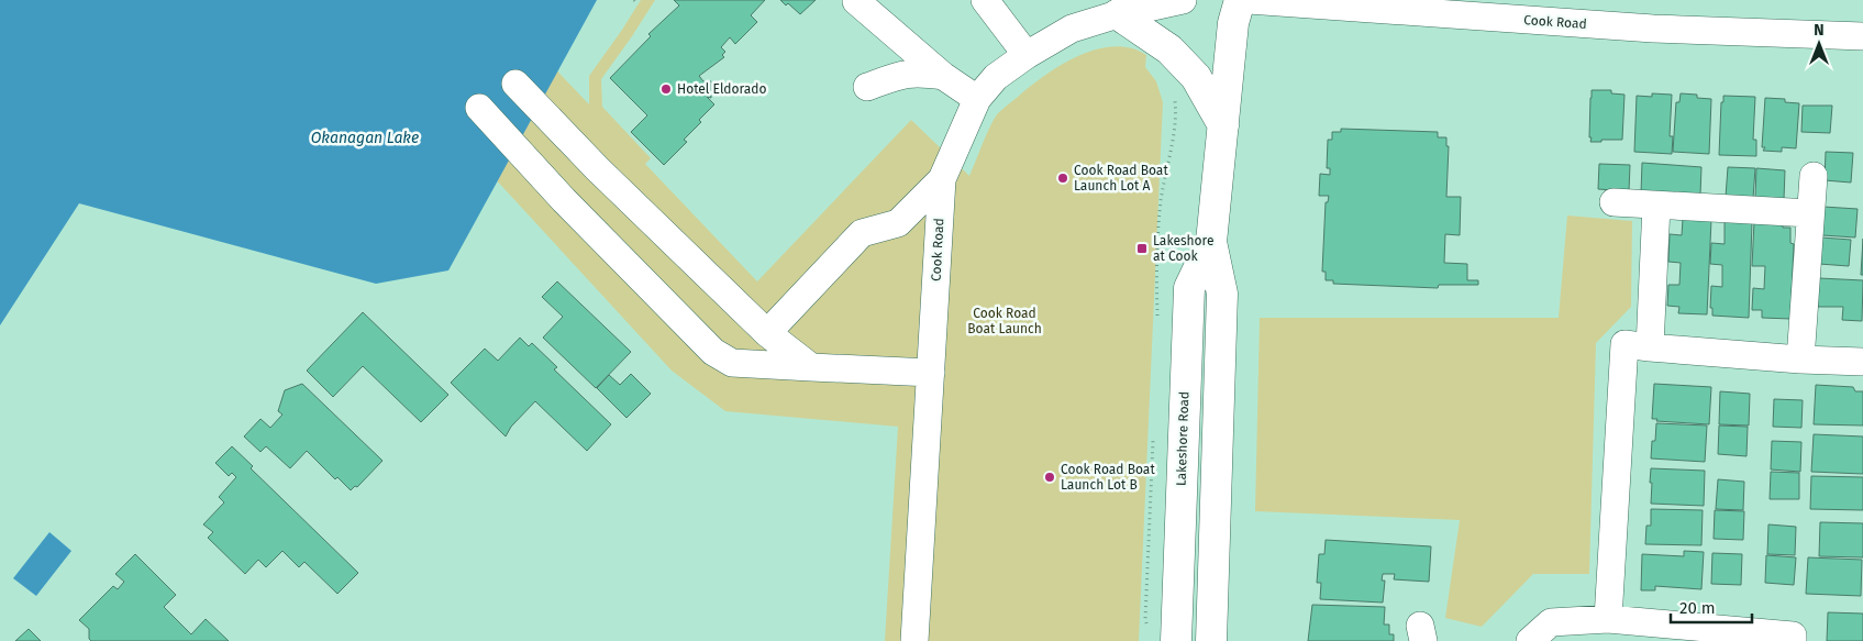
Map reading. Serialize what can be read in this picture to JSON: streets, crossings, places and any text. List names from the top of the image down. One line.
{"streets":{"main road":["Lakeshore Road"],"street":["Cook Road"]},"water":["Okanagan Lake"],"parks":["Cook Road Boat Launch"],"places":{"other":["Hotel Eldorado","Cook Road Boat Launch Lot A","Cook Road Boat Launch Lot B"],"transit":["Lakeshore at Cook"]},"scale_bar":"20 m","north":"top"}
